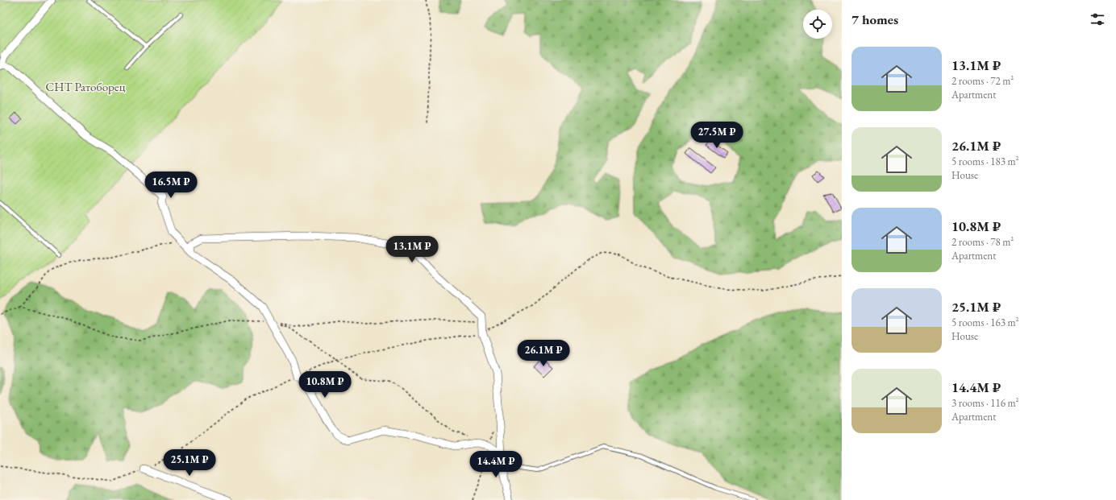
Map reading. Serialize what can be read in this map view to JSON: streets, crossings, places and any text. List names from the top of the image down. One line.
{"parks":["СНТ Ратоборец"],"page":{"heading":"7 homes","list":[{"name":"13.1M ₽","note":"2 rooms · 72 m² · Apartment"},{"name":"26.1M ₽","note":"5 rooms · 183 m² · House"},{"name":"10.8M ₽","note":"2 rooms · 78 m² · Apartment"},{"name":"25.1M ₽","note":"5 rooms · 163 m² · House"},{"name":"14.4M ₽","note":"3 rooms · 116 m² · Apartment"}],"price":["27.5M ₽","16.5M ₽","13.1M ₽","26.1M ₽","10.8M ₽","25.1M ₽","14.4M ₽"]}}
